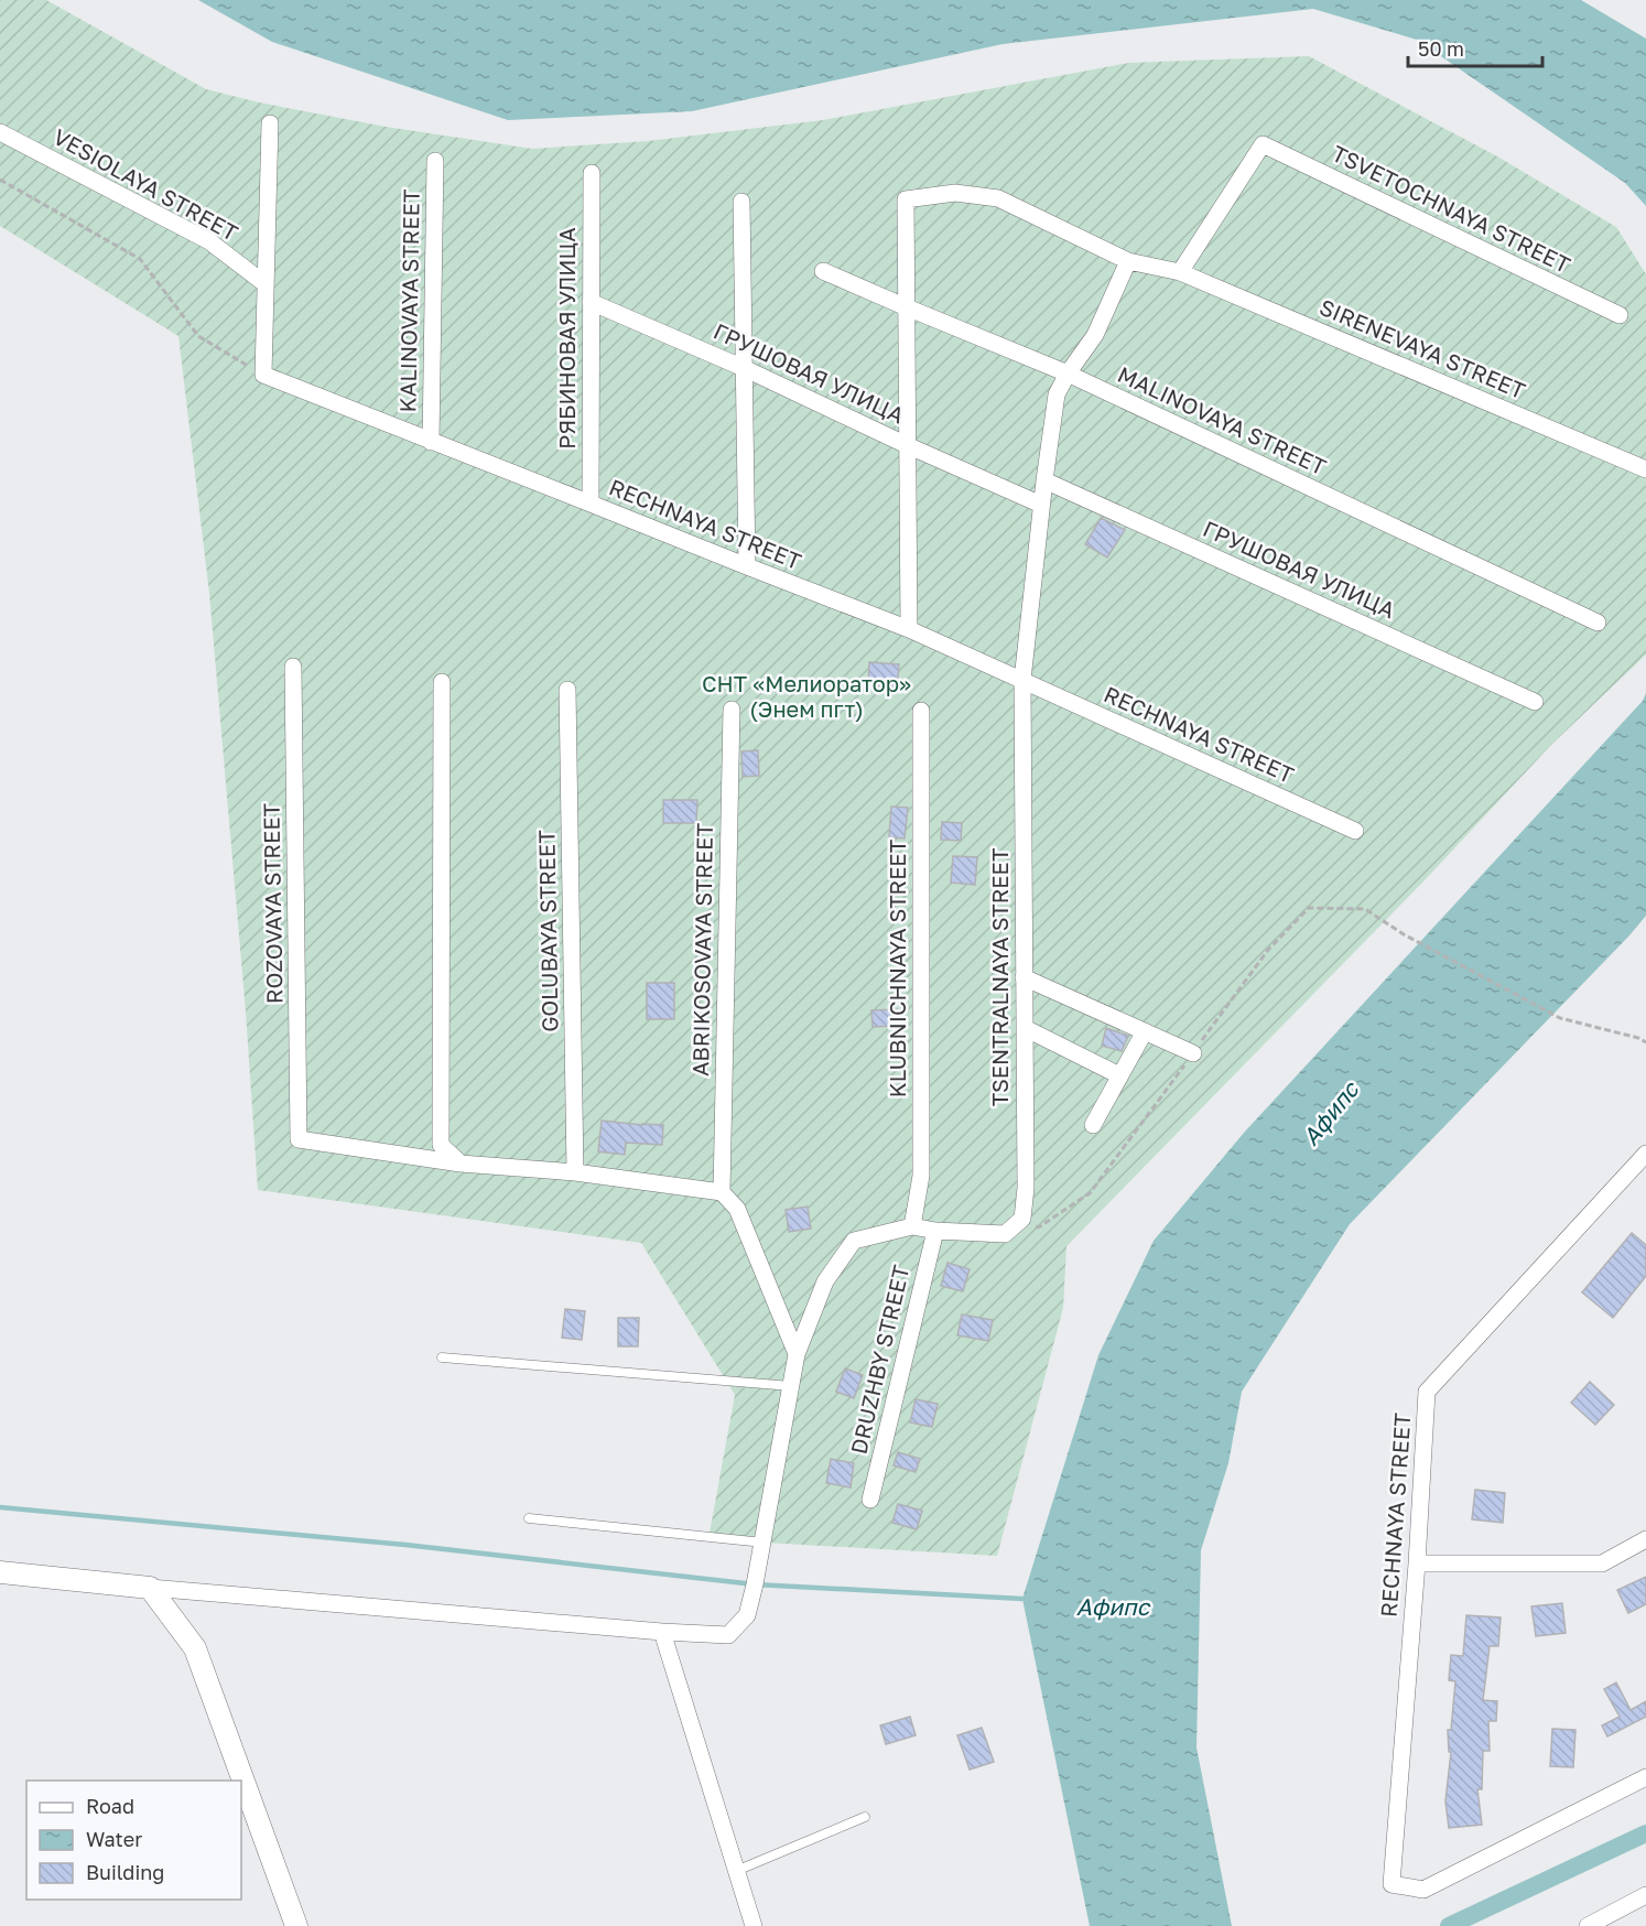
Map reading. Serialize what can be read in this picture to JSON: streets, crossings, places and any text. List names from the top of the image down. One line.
{"streets":{"street":["VESIOLAYA STREET","TSVETOCHNAYA STREET","KALINOVAYA STREET","РЯБИНОВАЯ УЛИЦА","SIRENEVAYA STREET","ГРУШОВАЯ УЛИЦА","MALINOVAYA STREET","RECHNAYA STREET","ROZOVAYA STREET","GOLUBAYA STREET","ABRIKOSOVAYA STREET","KLUBNICHNAYA STREET","TSENTRALNAYA STREET","DRUZHBY STREET"]},"crossings":[["TSVETOCHNAYA STREET","SIRENEVAYA STREET"],["KALINOVAYA STREET","RECHNAYA STREET"],["РЯБИНОВАЯ УЛИЦА","ГРУШОВАЯ УЛИЦА"],["РЯБИНОВАЯ УЛИЦА","RECHNAYA STREET"],["ГРУШОВАЯ УЛИЦА","TSENTRALNAYA STREET"],["MALINOVAYA STREET","TSENTRALNAYA STREET"],["RECHNAYA STREET","TSENTRALNAYA STREET"],["KLUBNICHNAYA STREET","TSENTRALNAYA STREET"],["TSENTRALNAYA STREET","DRUZHBY STREET"]],"water":["Афипс"],"parks":["СНТ «Мелиоратор» (Энем пгт)"],"legend":["Road","Water","Building"],"scale_bar":"50 m"}
